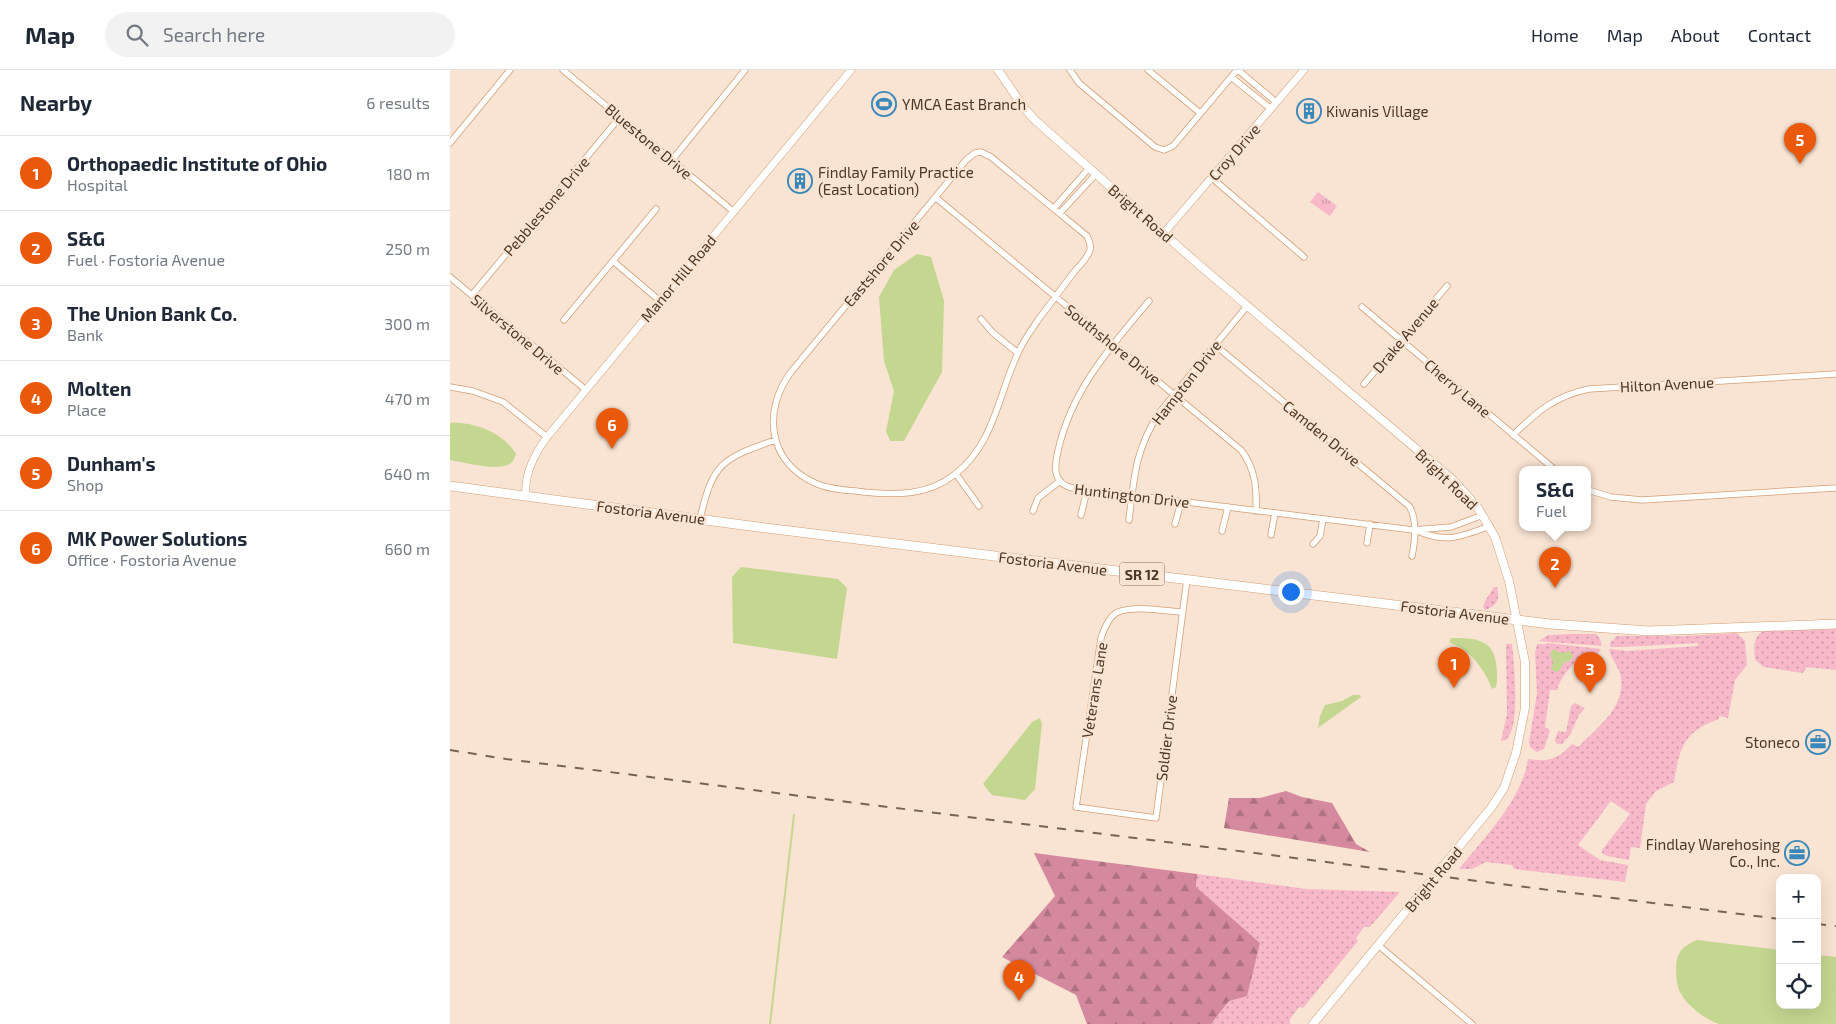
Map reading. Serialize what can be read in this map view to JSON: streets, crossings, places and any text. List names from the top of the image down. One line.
{"streets":{"main road":["Bright Road","Fostoria Avenue","SR 12"],"street":["Bluestone Drive","Croy Drive","Pebblestone Drive","Eastshore Drive","Manor Hill Road","Silverstone Drive","Drake Avenue","Southshore Drive","Hampton Drive","Hilton Avenue","Cherry Lane","Camden Drive","Huntington Drive","Veterans Lane","Soldier Drive"]},"crossings":[["Bluestone Drive","Pebblestone Drive"],["Bluestone Drive","Manor Hill Road"],["Croy Drive","Bright Road"],["Pebblestone Drive","Silverstone Drive"],["Bright Road","Hampton Drive"],["Bright Road","Huntington Drive"],["Bright Road","Fostoria Avenue"],["Eastshore Drive","Southshore Drive"],["Manor Hill Road","Silverstone Drive"],["Manor Hill Road","Fostoria Avenue"],["Drake Avenue","Cherry Lane"],["Southshore Drive","Hampton Drive"],["Southshore Drive","Huntington Drive"],["Hampton Drive","Camden Drive"],["Hampton Drive","Huntington Drive"],["Hilton Avenue","Cherry Lane"],["Camden Drive","Huntington Drive"],["Fostoria Avenue","Soldier Drive"],["Veterans Lane","Soldier Drive"]],"places":{"sports":["YMCA East Branch"],"building":["Kiwanis Village","Findlay Family Practice (East Location)"],"office":["Stoneco","Findlay Warehosing Co., Inc."]},"page":{"header":"Map","search":"Search here","nav":["Home","Map","About","Contact"],"heading":["Nearby","6 results"],"pins":["5","6","2","1","3","4"],"list":[{"mark":"1","name":"Orthopaedic Institute of Ohio","note":"Hospital","value":"180 m"},{"mark":"2","name":"S&G","note":"Fuel · Fostoria Avenue","value":"250 m"},{"mark":"3","name":"The Union Bank Co.","note":"Bank","value":"300 m"},{"mark":"4","name":"Molten","note":"Place","value":"470 m"},{"mark":"5","name":"Dunham's","note":"Shop","value":"640 m"},{"mark":"6","name":"MK Power Solutions","note":"Office · Fostoria Avenue","value":"660 m"}],"popup":["S&G","Fuel"],"map_buttons":["+","−"]}}
